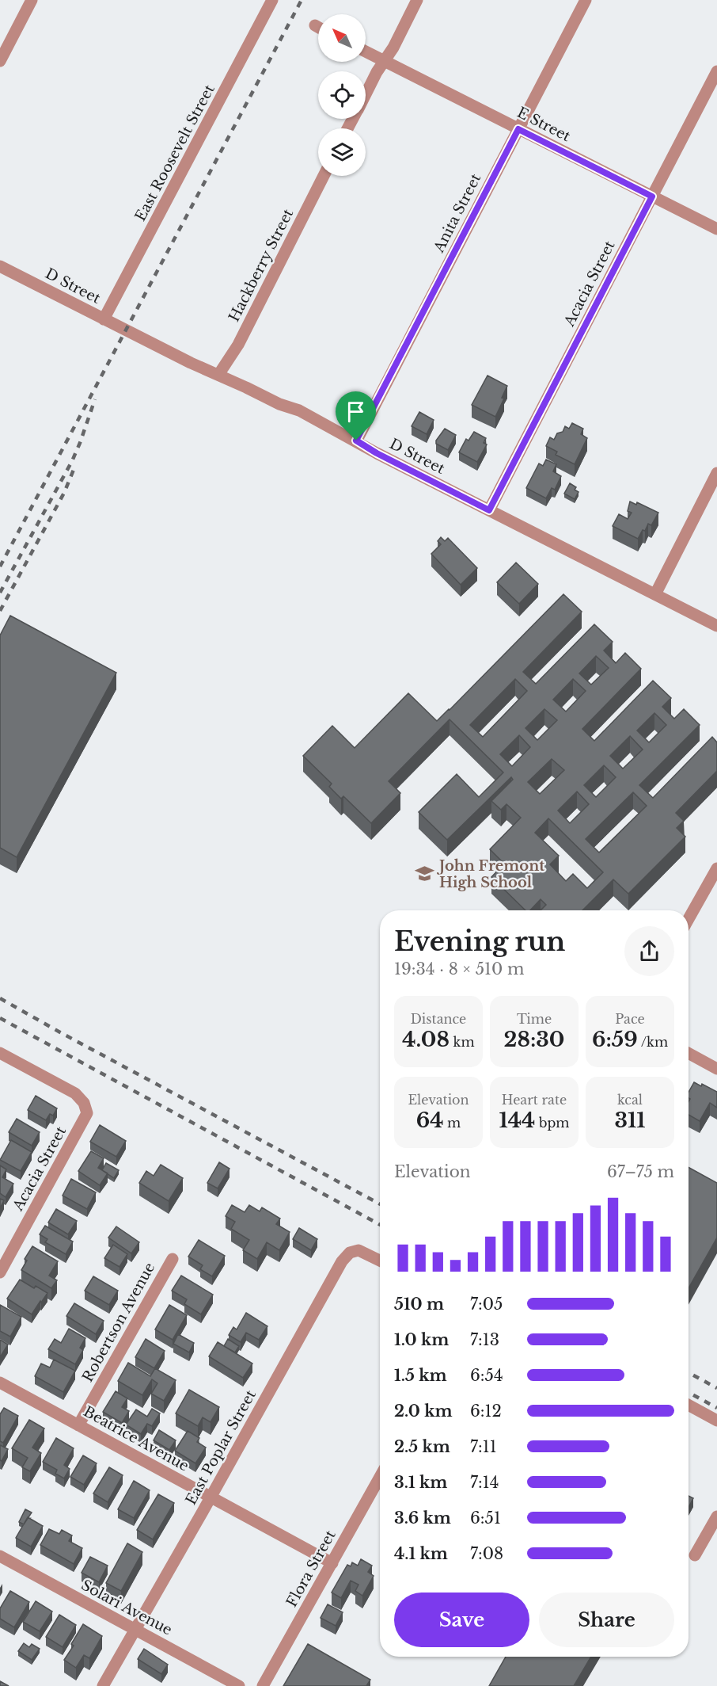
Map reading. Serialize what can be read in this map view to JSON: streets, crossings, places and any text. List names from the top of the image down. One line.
{"streets":{"street":["E Street","East Roosevelt Street","Anita Street","Hackberry Street","Acacia Street","D Street","Robertson Avenue","Beatrice Avenue","East Poplar Street","Flora Street","Solari Avenue"]},"crossings":[["E Street","Anita Street"],["E Street","Acacia Street"],["East Roosevelt Street","D Street"],["Anita Street","D Street"],["Hackberry Street","D Street"],["Acacia Street","D Street"],["Robertson Avenue","Beatrice Avenue"],["Beatrice Avenue","East Poplar Street"],["Beatrice Avenue","Flora Street"],["East Poplar Street","Solari Avenue"]],"places":{"school or university":["John Fremont High School"]},"north":"top left","page":{"heading":["Evening run","19:34 · 8 × 510 m"],"stats":[["Distance","4.08 km"],["Time","28:30"],["Pace","6:59 /km"],["Elevation","64 m"],["Heart rate","144 bpm"],["kcal","311"]],"chart":["Elevation","67–75 m"],"list":[{"name":"510 m","note":"7:05"},{"name":"1.0 km","note":"7:13"},{"name":"1.5 km","note":"6:54"},{"name":"2.0 km","note":"6:12"},{"name":"2.5 km","note":"7:11"},{"name":"3.1 km","note":"7:14"},{"name":"3.6 km","note":"6:51"},{"name":"4.1 km","note":"7:08"}],"buttons":["Save","Share"]}}
